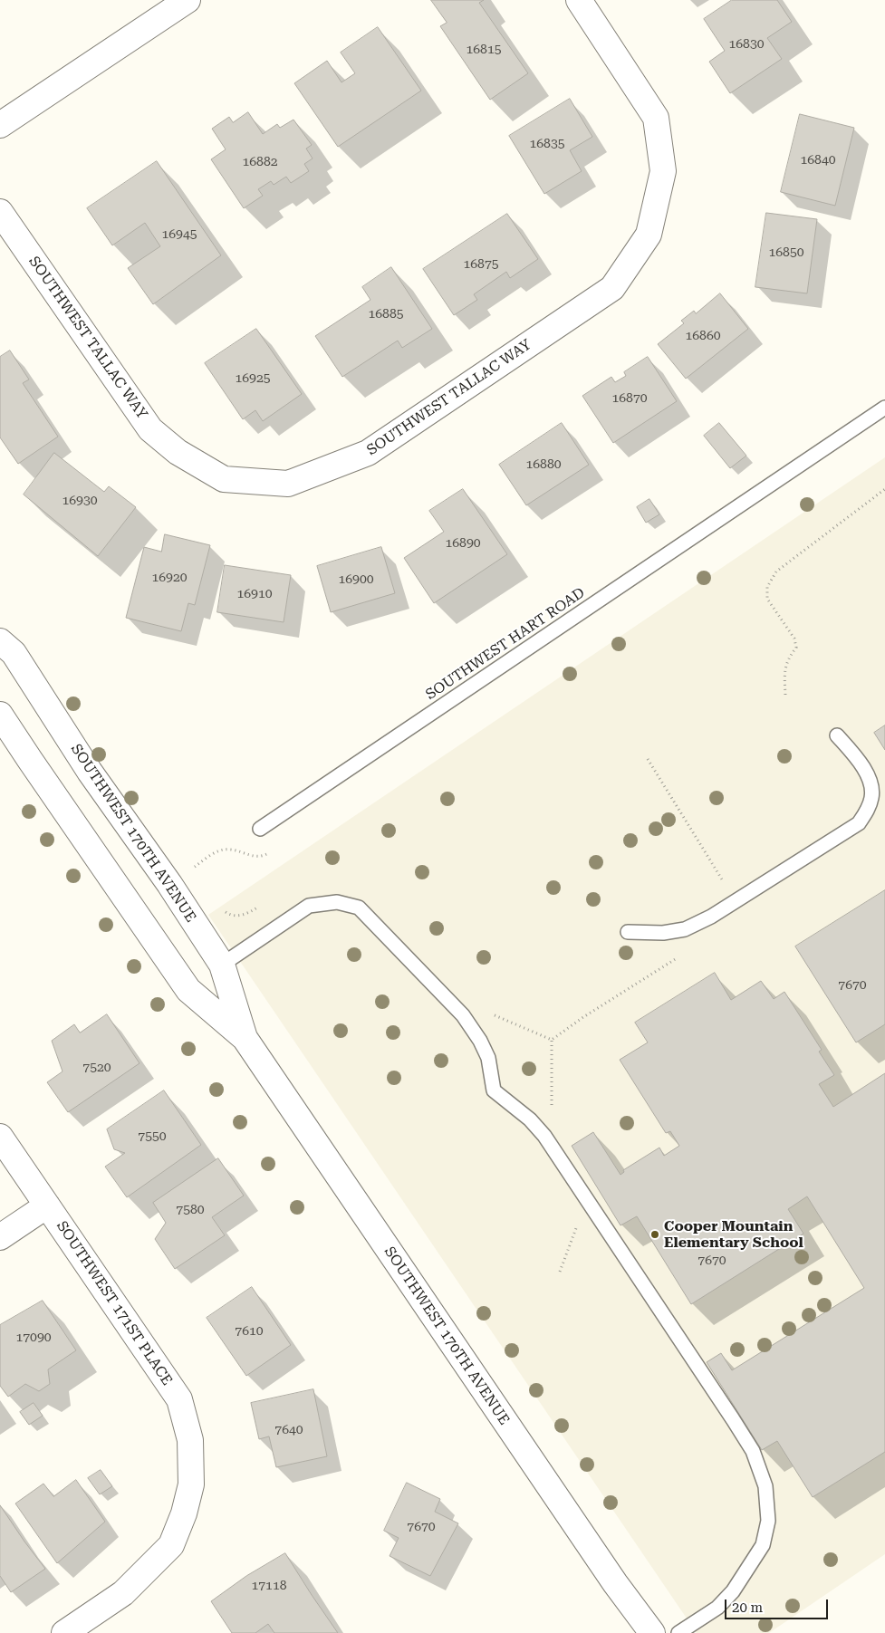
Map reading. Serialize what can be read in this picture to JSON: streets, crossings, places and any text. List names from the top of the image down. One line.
{"streets":{"main road":["SOUTHWEST TALLAC WAY","SOUTHWEST 170TH AVENUE","SOUTHWEST 171ST PLACE"],"lane":["SOUTHWEST HART ROAD"]},"places":["Cooper Mountain Elementary School"],"house_numbers":["16830","16815","16835","16840","16882","16945","16850","16875","16885","16860","16925","16870","16880","16930","16890","16920","16900","16910","7670","7520","7550","7580","7670","7610","17090","7640","7670","17118"],"scale_bar":"20 m"}
